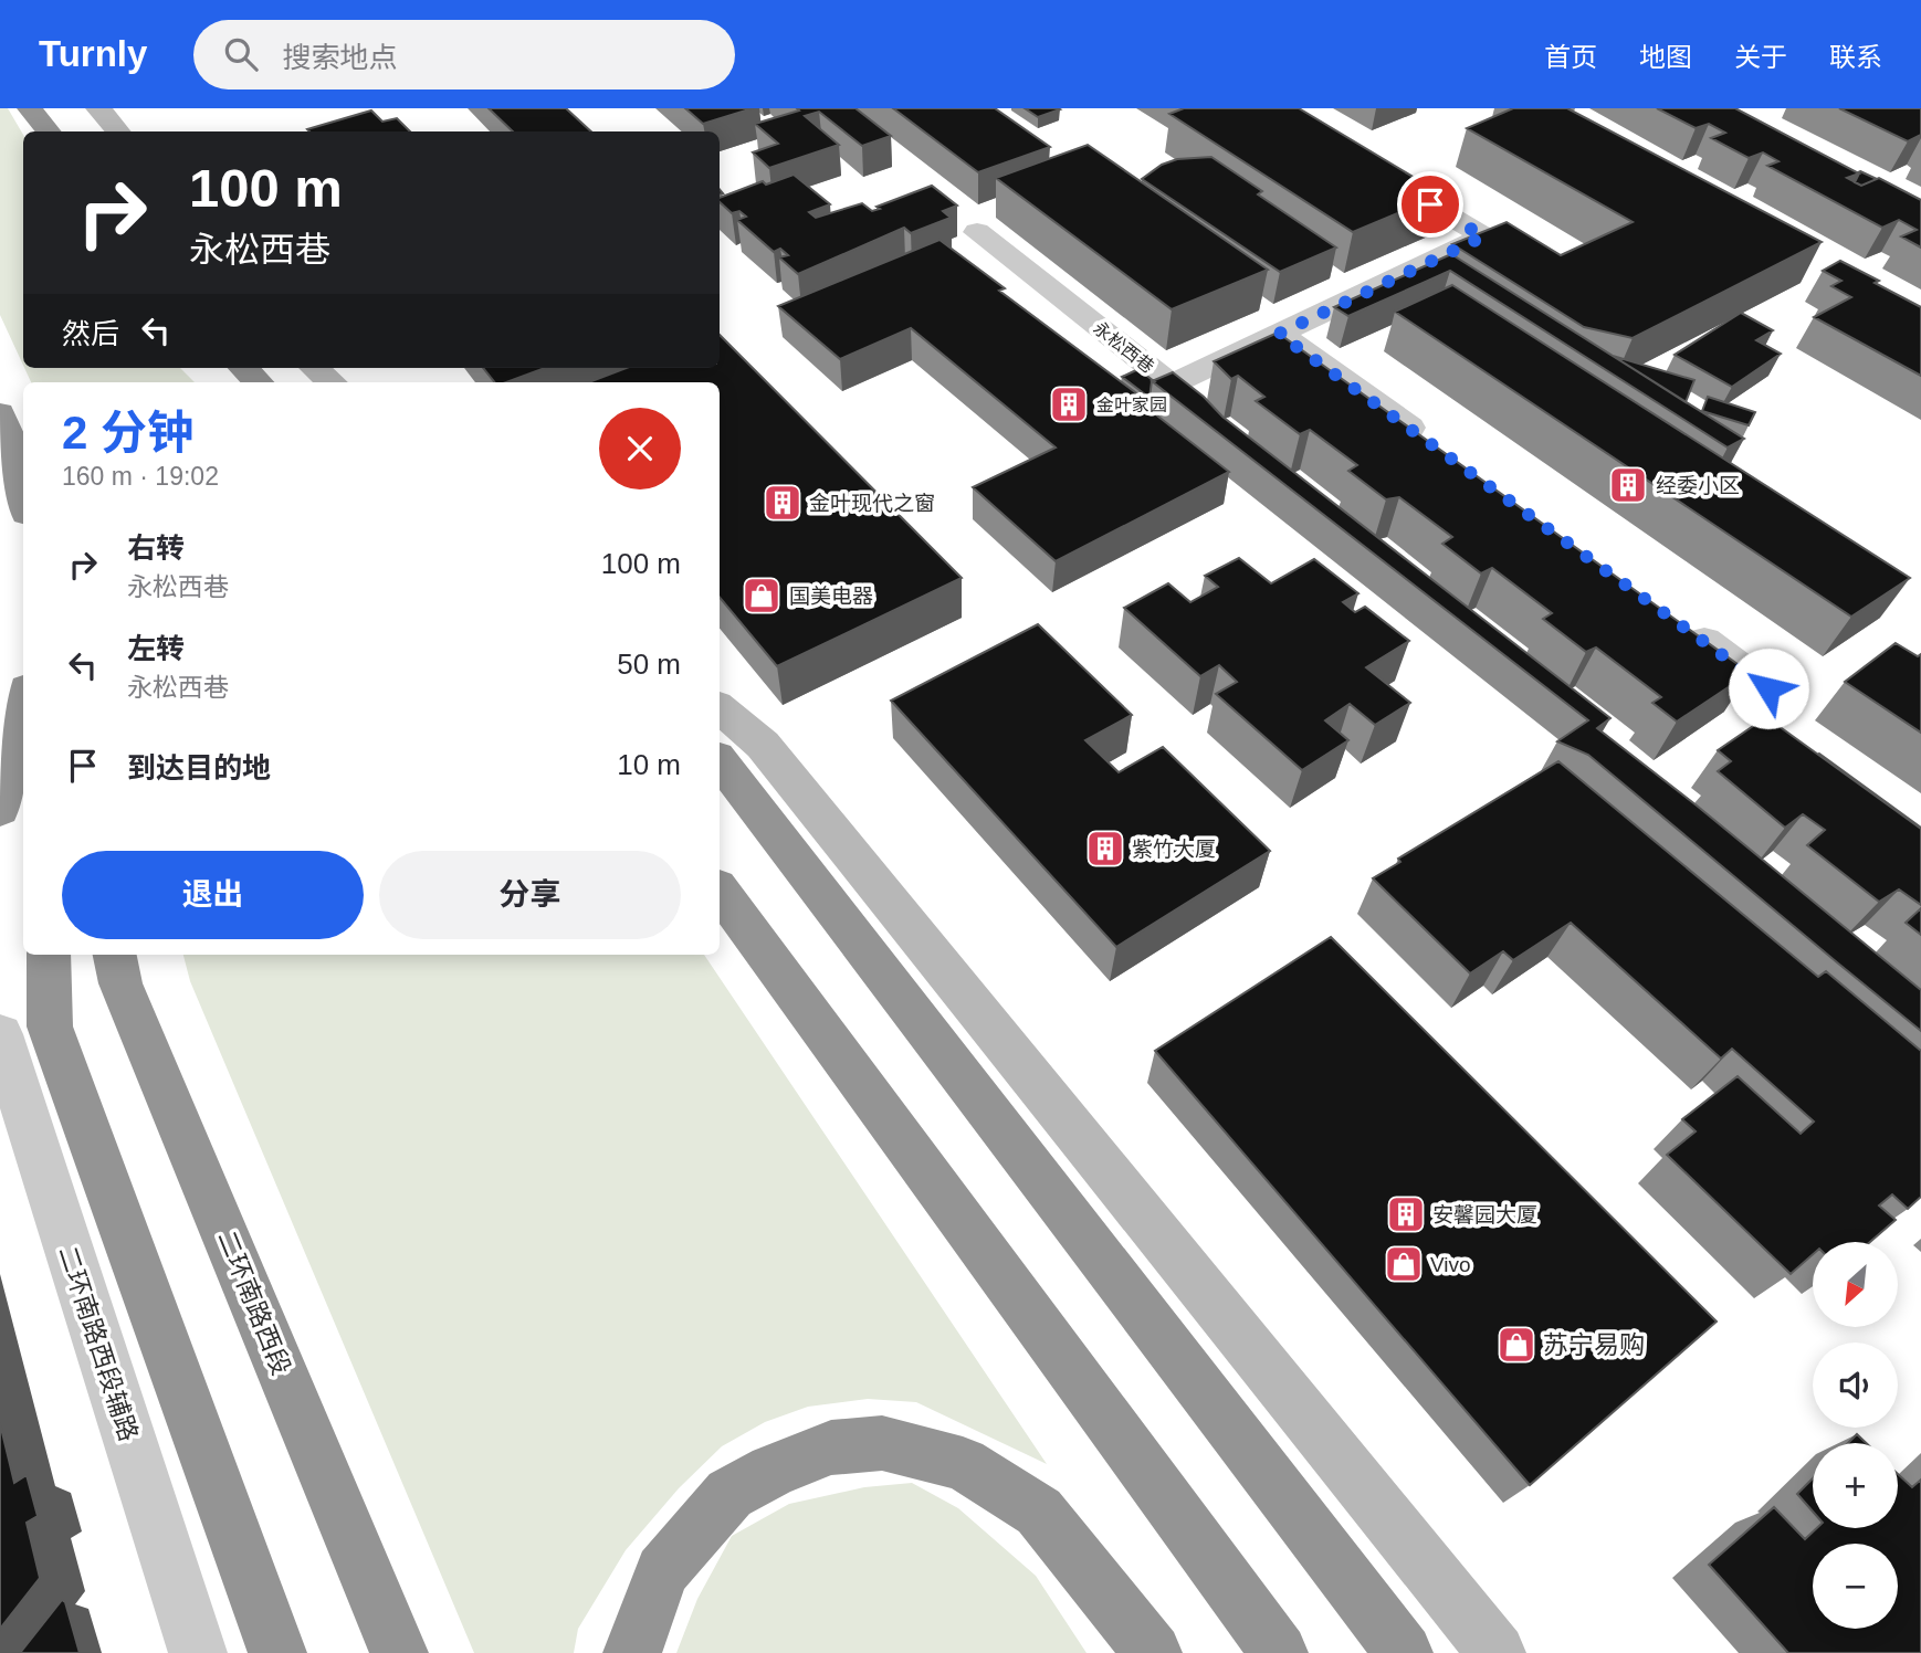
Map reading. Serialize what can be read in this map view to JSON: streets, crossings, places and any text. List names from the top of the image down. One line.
{"streets":{"highway":["二环南路西段"],"street":["永松西巷","二环南路西段辅路"]},"places":{"building":["金叶家园","经委小区","金叶现代之窗","紫竹大厦","安馨园大厦"],"shop":["国美电器","Vivo","苏宁易购"]},"north":"bottom left","page":{"header":"Turnly","search":"搜索地点","nav":["首页","地图","关于","联系"],"turn":["100 m","永松西巷"],"then":"然后","heading":["2 分钟","160 m · 19:02"],"list":[{"name":"右转","note":"永松西巷","value":"100 m"},{"name":"左转","note":"永松西巷","value":"50 m"},{"name":"到达目的地","value":"10 m"}],"buttons":["退出","分享"],"map_buttons":["+","−"]}}
